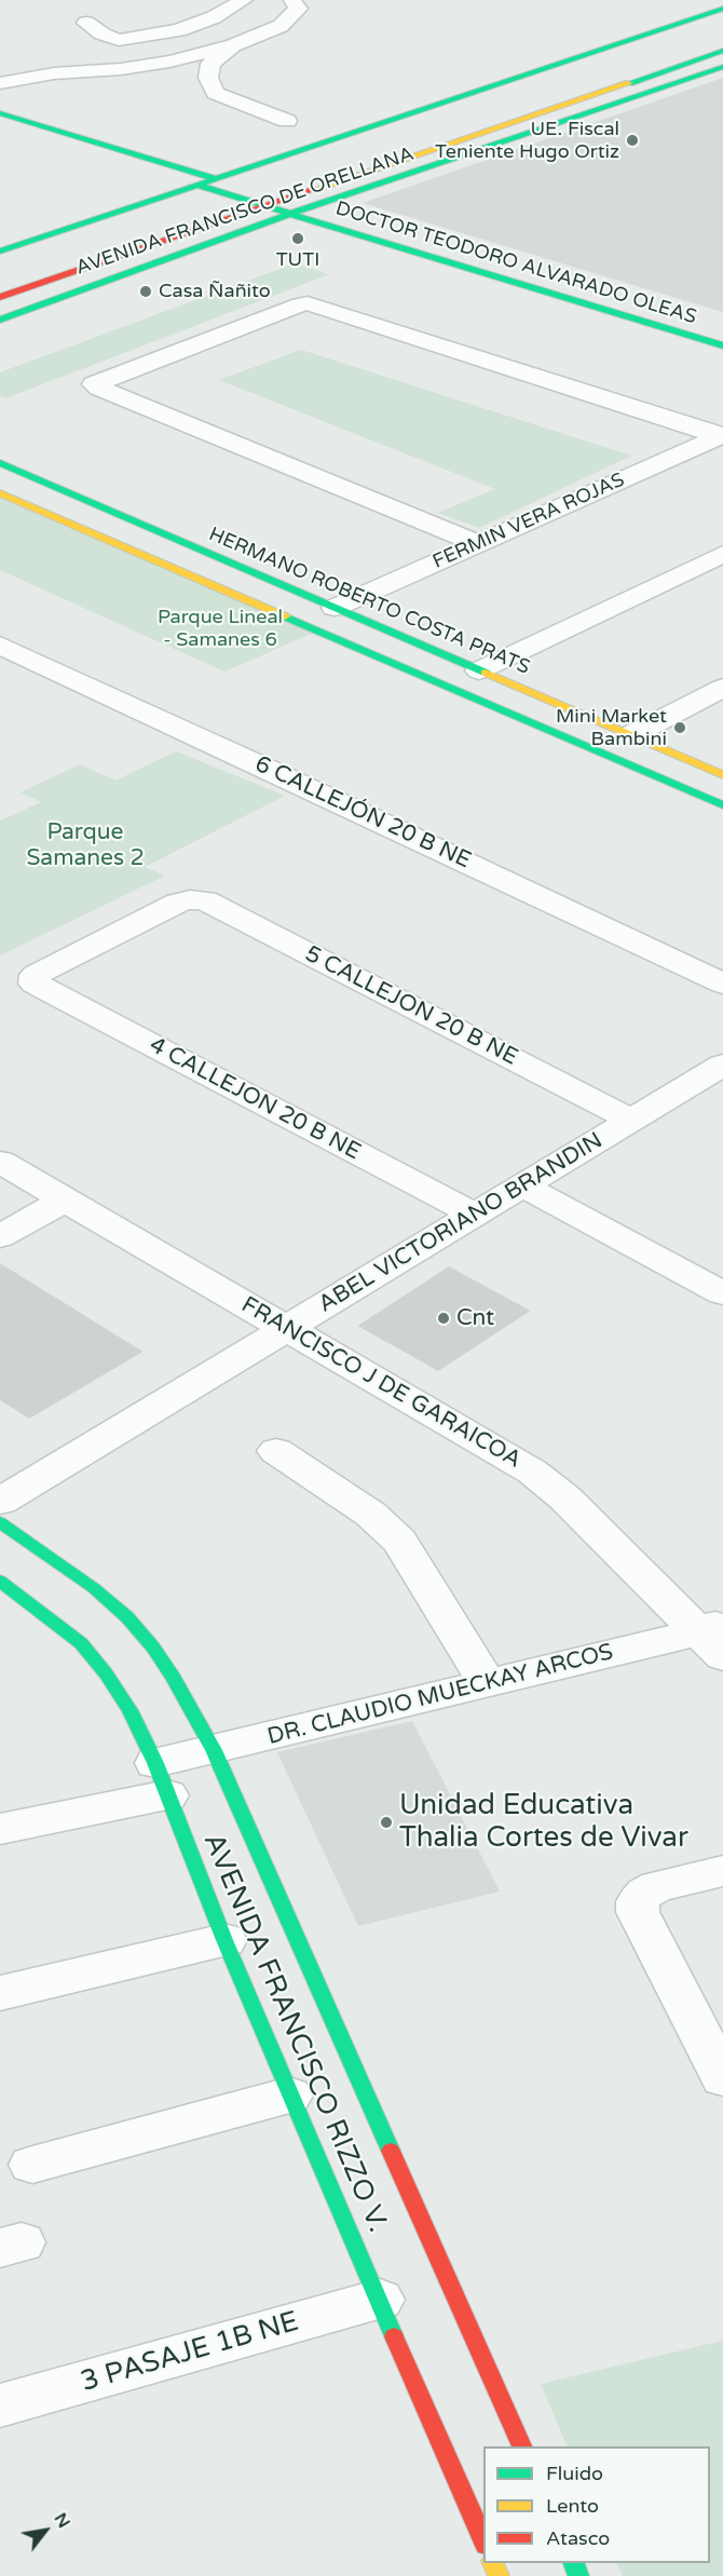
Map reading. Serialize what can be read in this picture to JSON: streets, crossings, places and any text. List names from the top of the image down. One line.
{"streets":{"main road":["AVENIDA FRANCISCO DE ORELLANA","DOCTOR TEODORO ALVARADO OLEAS","HERMANO ROBERTO COSTA PRATS","AVENIDA FRANCISCO RIZZO V."],"street":["FERMIN VERA ROJAS","6 CALLEJÓN 20 B NE","5 CALLEJON 20 B NE","4 CALLEJON 20 B NE","ABEL VICTORIANO BRANDIN","FRANCISCO J DE GARAICOA","DR. CLAUDIO MUECKAY ARCOS","3 PASAJE 1B NE"]},"crossings":[["AVENIDA FRANCISCO DE ORELLANA","DOCTOR TEODORO ALVARADO OLEAS"],["FERMIN VERA ROJAS","HERMANO ROBERTO COSTA PRATS"],["5 CALLEJON 20 B NE","4 CALLEJON 20 B NE"],["5 CALLEJON 20 B NE","ABEL VICTORIANO BRANDIN"],["4 CALLEJON 20 B NE","ABEL VICTORIANO BRANDIN"],["ABEL VICTORIANO BRANDIN","FRANCISCO J DE GARAICOA"],["FRANCISCO J DE GARAICOA","DR. CLAUDIO MUECKAY ARCOS"],["DR. CLAUDIO MUECKAY ARCOS","AVENIDA FRANCISCO RIZZO V."],["AVENIDA FRANCISCO RIZZO V.","3 PASAJE 1B NE"]],"parks":["Parque Lineal - Samanes 6","Parque Samanes 2"],"places":["UE. Fiscal Teniente Hugo Ortiz","TUTI","Casa Ñañito","Mini Market Bambini","Cnt","Unidad Educativa Thalia Cortes de Vivar"],"legend":["Fluido","Lento","Atasco"],"north":"top right"}
